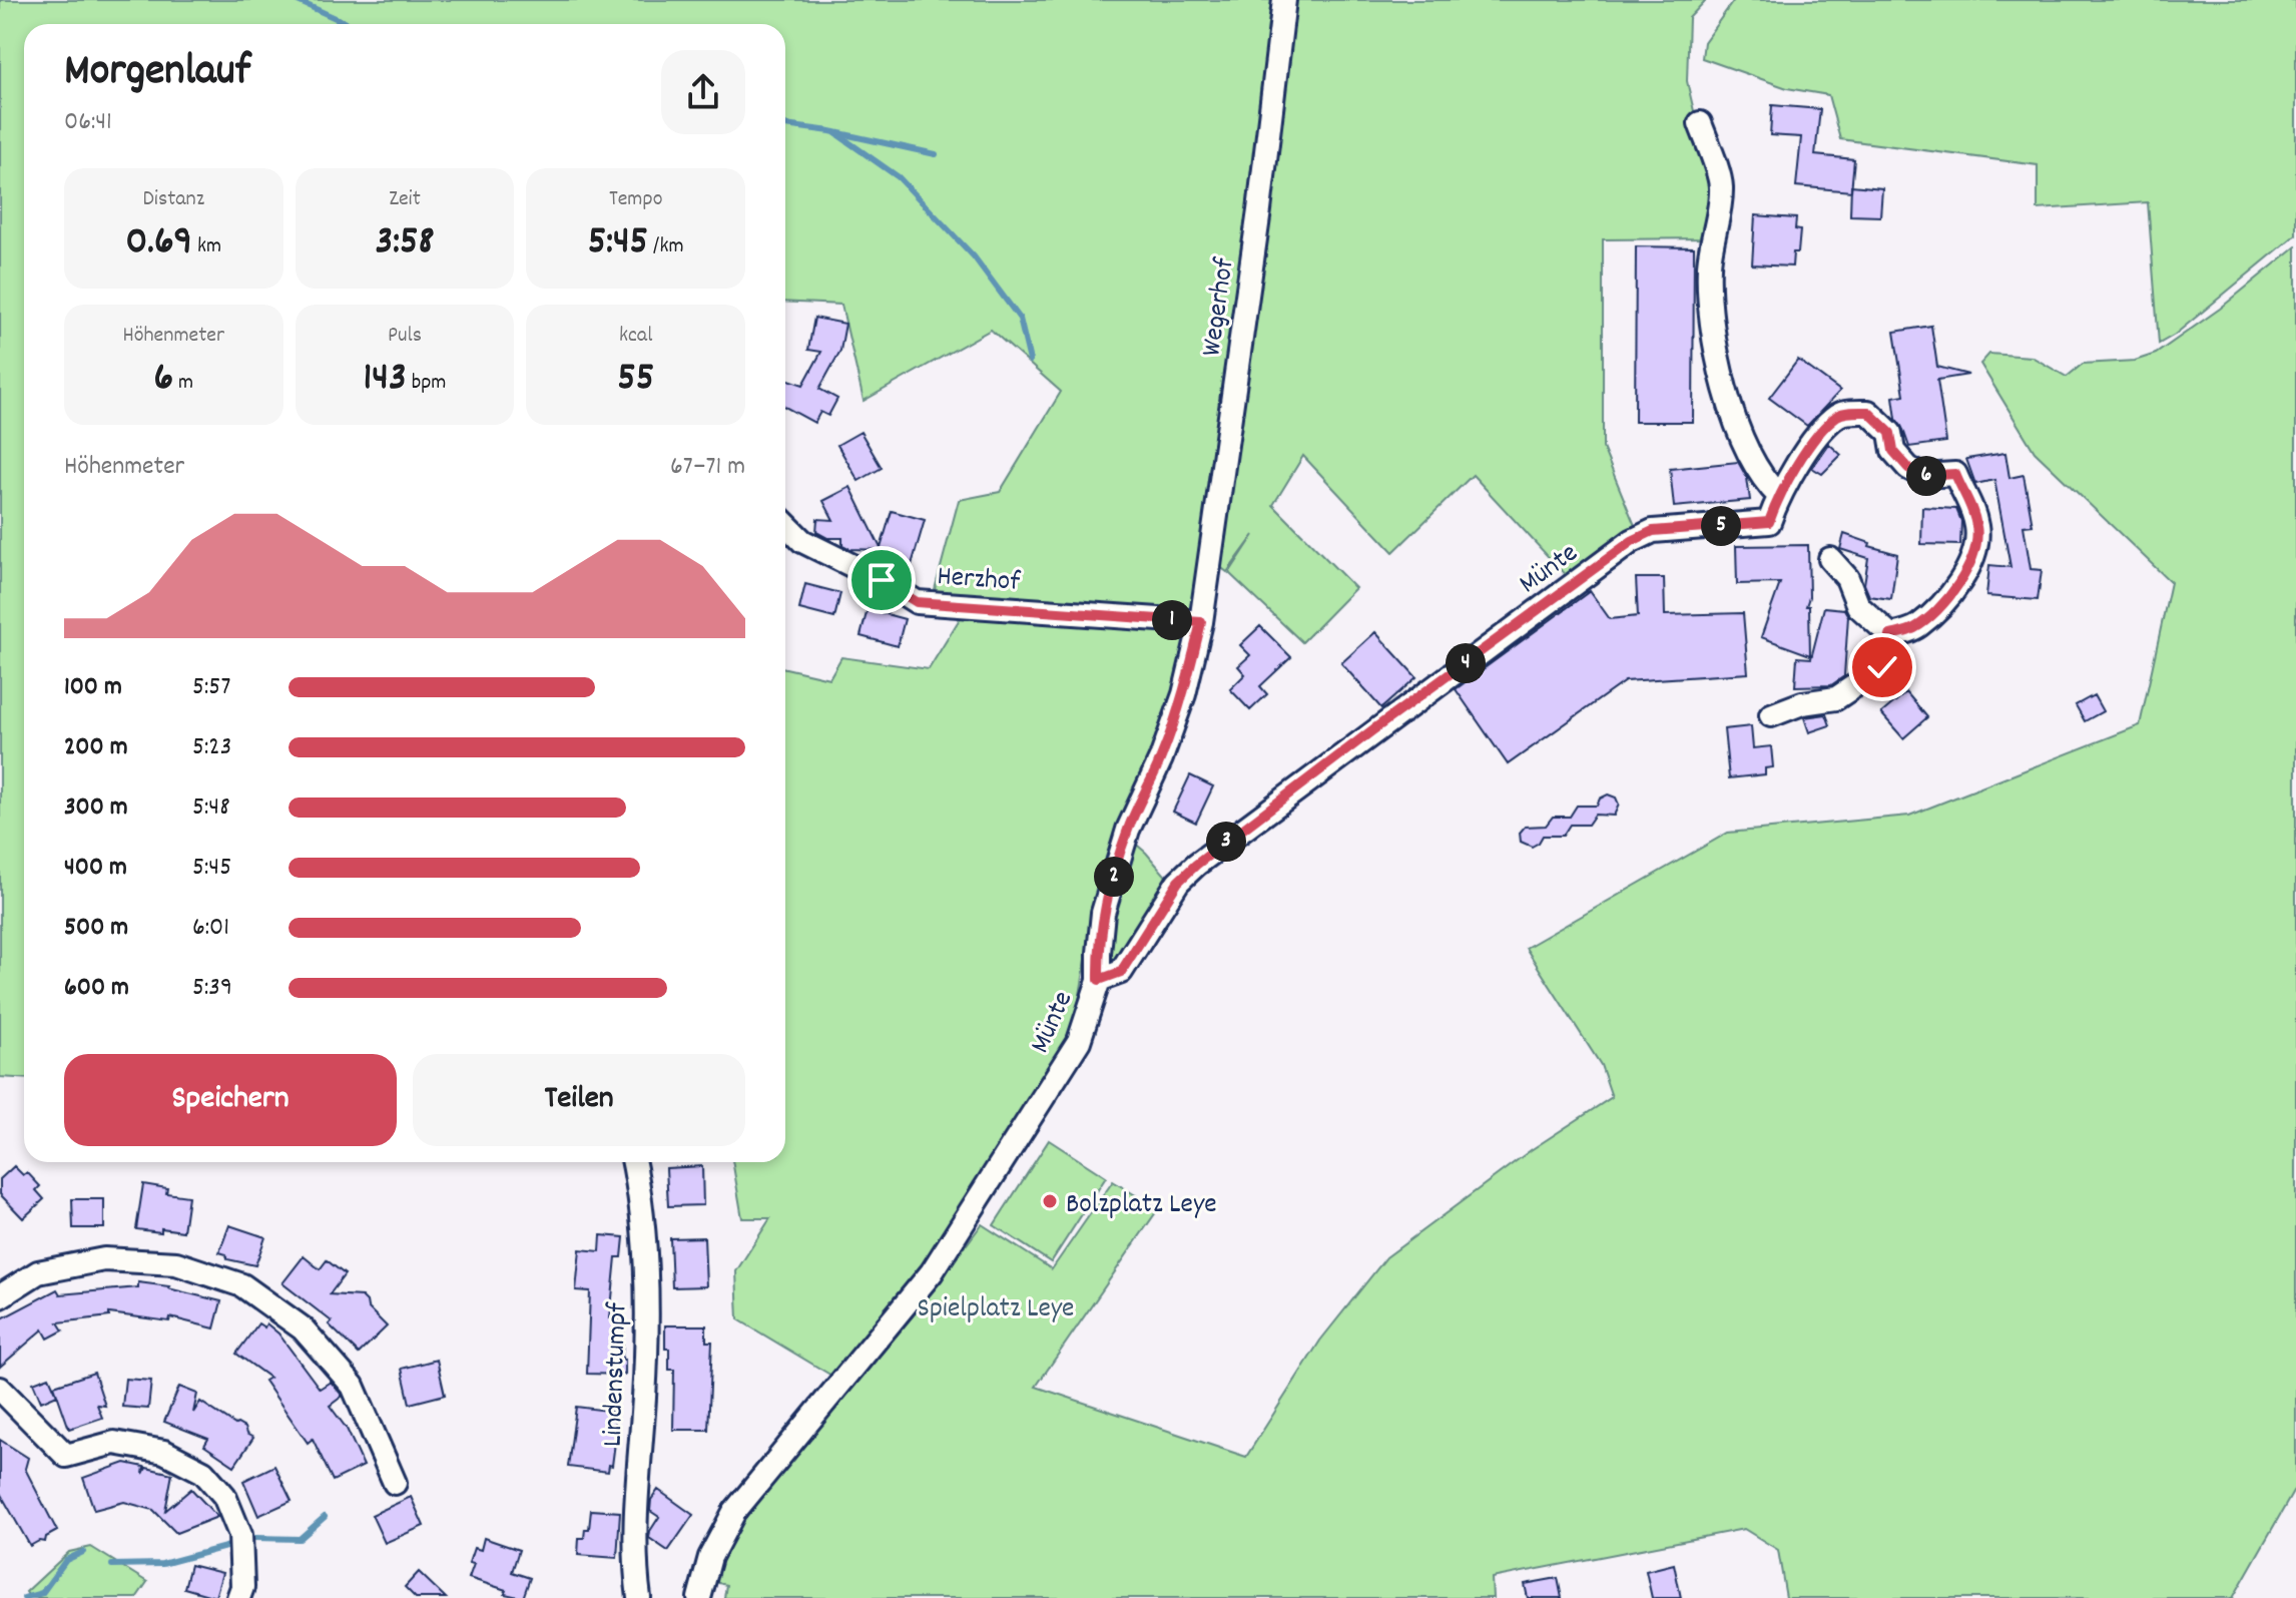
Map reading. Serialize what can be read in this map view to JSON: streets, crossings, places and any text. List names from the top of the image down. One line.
{"streets":{"street":["Wegerhof","Münte","Herzhof","Lindenstumpf"]},"crossings":[["Wegerhof","Münte"],["Wegerhof","Herzhof"]],"parks":["Spielplatz Leye"],"places":["Bolzplatz Leye"],"page":{"heading":["Morgenlauf","06:41"],"stats":[["Distanz","0.69 km"],["Zeit","3:58"],["Tempo","5:45 /km"],["Höhenmeter","6 m"],["Puls","143 bpm"],["kcal","55"]],"chart":["Höhenmeter","67–71 m"],"pins":["6","5","1","4","3","2"],"list":[{"name":"100 m","note":"5:57"},{"name":"200 m","note":"5:23"},{"name":"300 m","note":"5:48"},{"name":"400 m","note":"5:45"},{"name":"500 m","note":"6:01"},{"name":"600 m","note":"5:39"}],"buttons":["Speichern","Teilen"]}}
